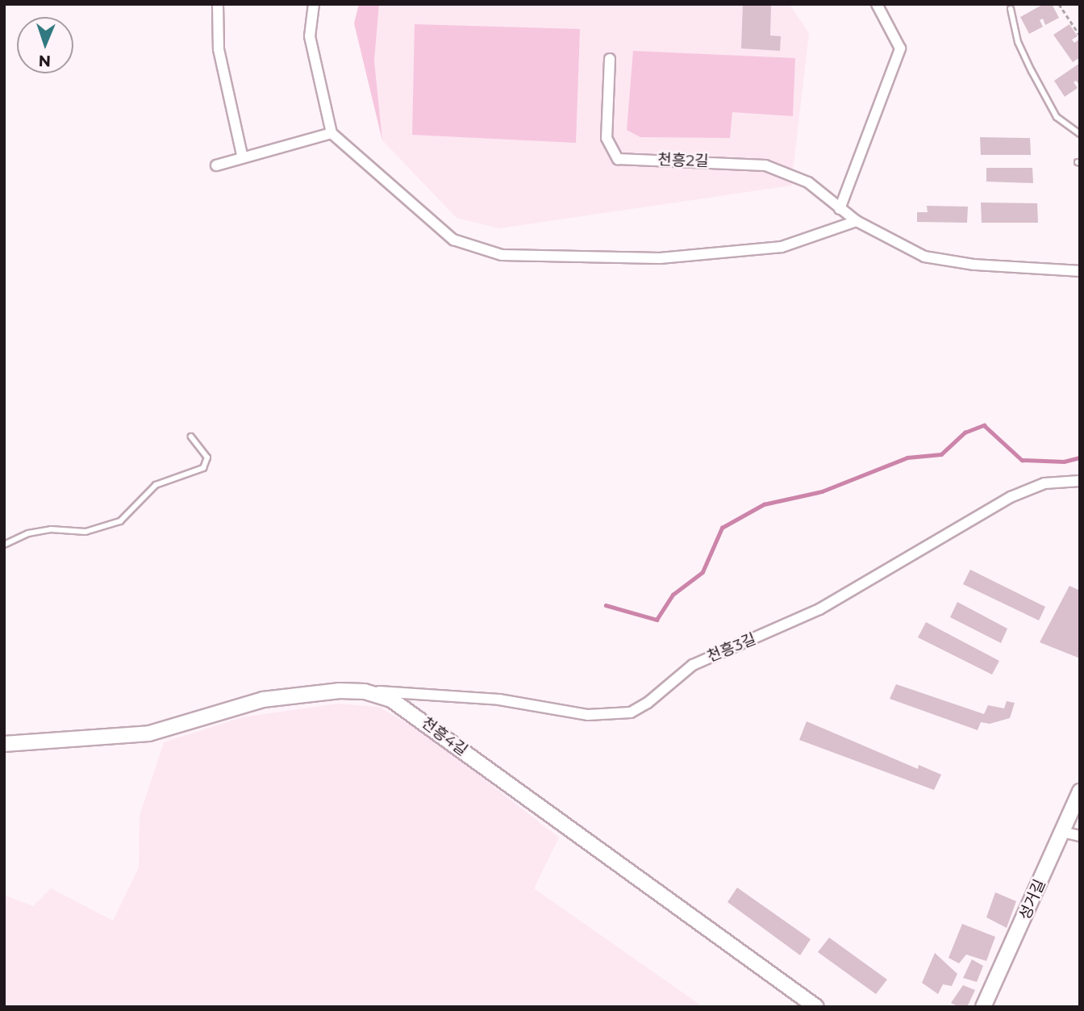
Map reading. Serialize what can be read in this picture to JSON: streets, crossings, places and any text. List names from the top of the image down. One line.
{"streets":{"street":["천흥2길","천흥3길","천흥4길","성거길"]},"crossings":[["천흥3길","천흥4길"]],"north":"bottom"}
